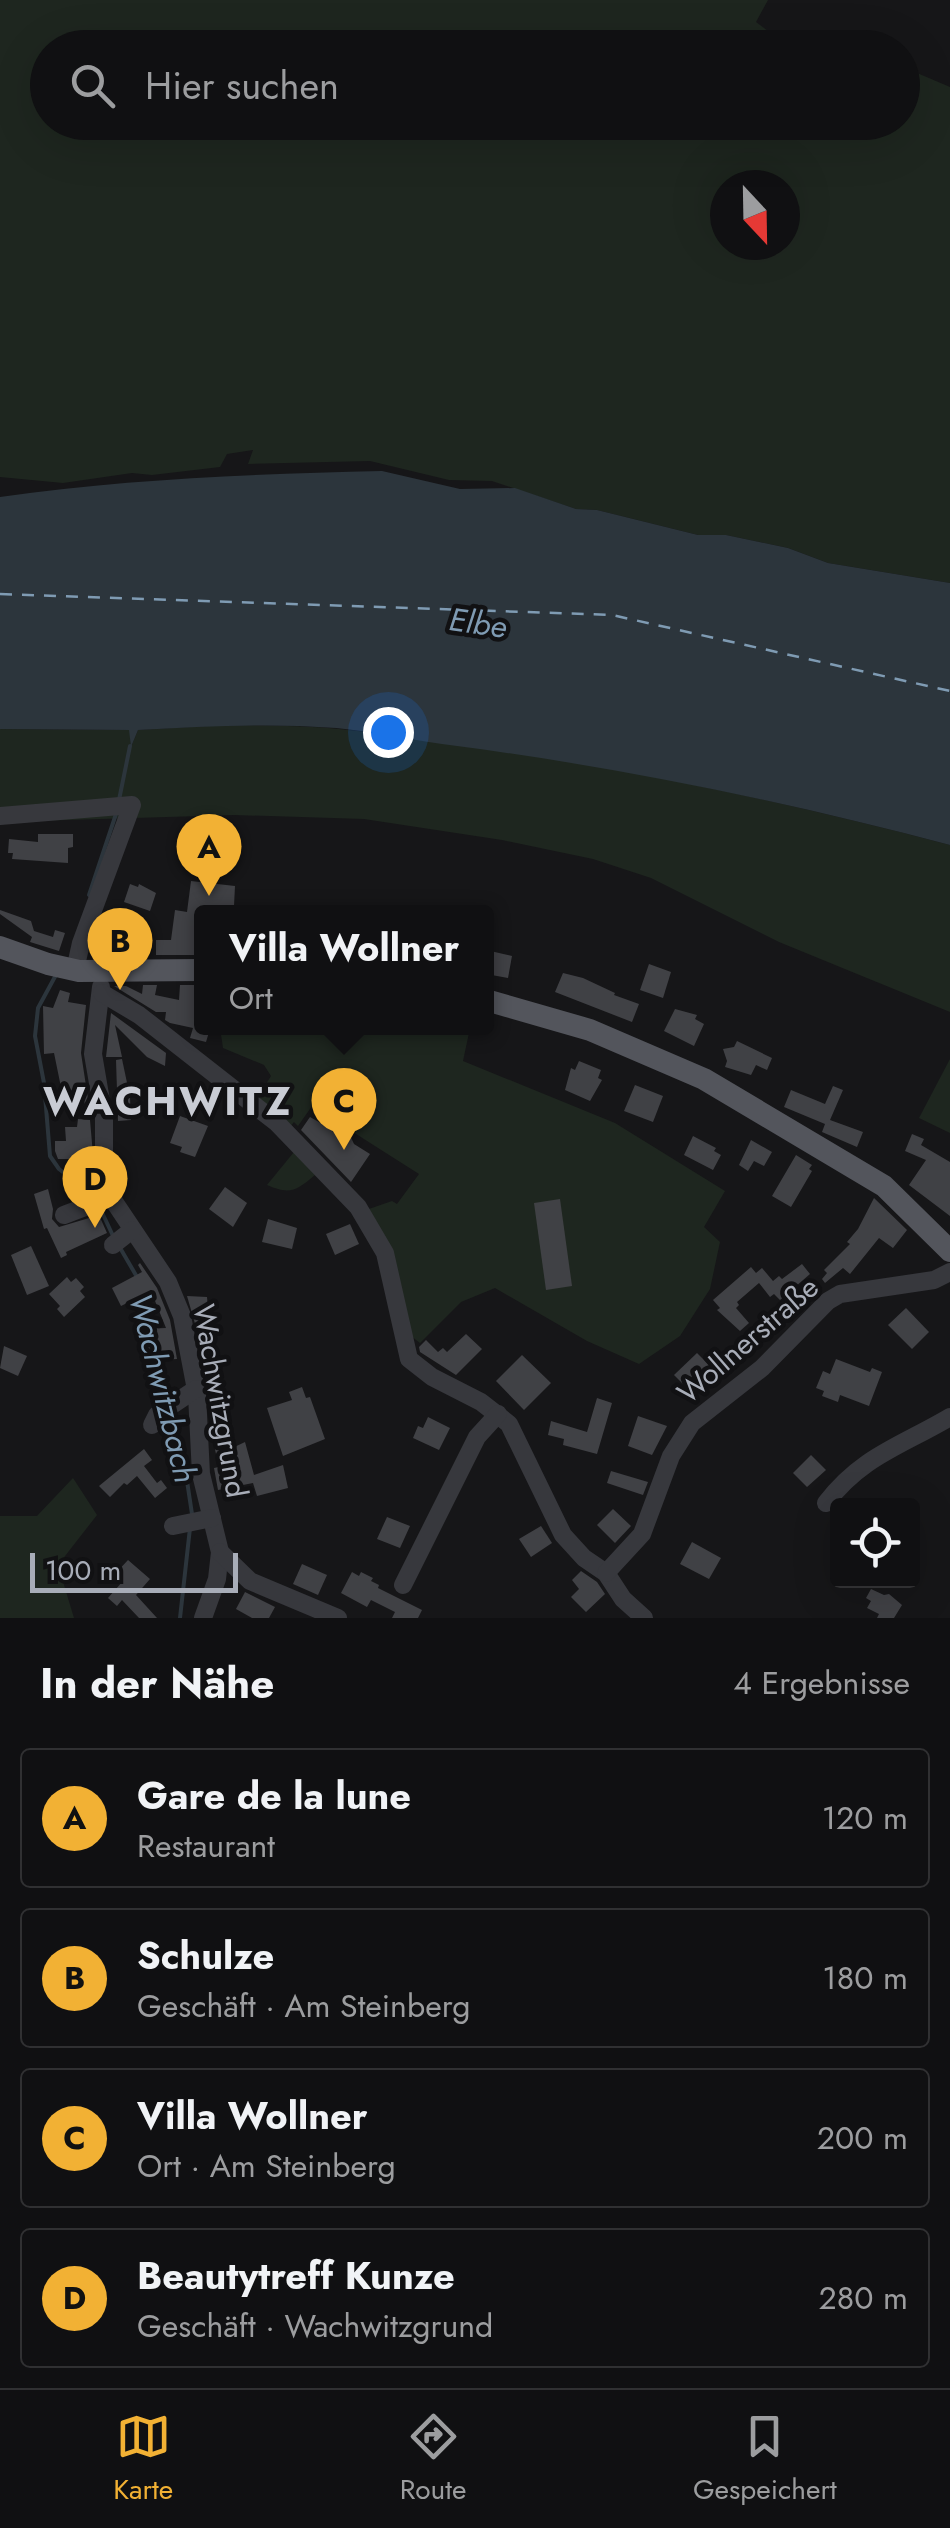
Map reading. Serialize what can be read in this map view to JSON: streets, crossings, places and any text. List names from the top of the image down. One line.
{"streets":{"street":["Wollnerstraße","Wachwitzgrund"]},"districts":["WACHWITZ"],"water":["Elbe","Wachwitzbach"],"scale_bar":"100 m","north":"bottom","page":{"search":"Hier suchen","pins":["A","B","C","D"],"popup":["Villa Wollner","Ort"],"scale":"100 m","heading":["In der Nähe","4 Ergebnisse"],"list":[{"mark":"A","name":"Gare de la lune","note":"Restaurant","value":"120 m"},{"mark":"B","name":"Schulze","note":"Geschäft · Am Steinberg","value":"180 m"},{"mark":"C","name":"Villa Wollner","note":"Ort · Am Steinberg","value":"200 m"},{"mark":"D","name":"Beautytreff Kunze","note":"Geschäft · Wachwitzgrund","value":"280 m"}],"nav":["Karte","Route","Gespeichert"]}}
